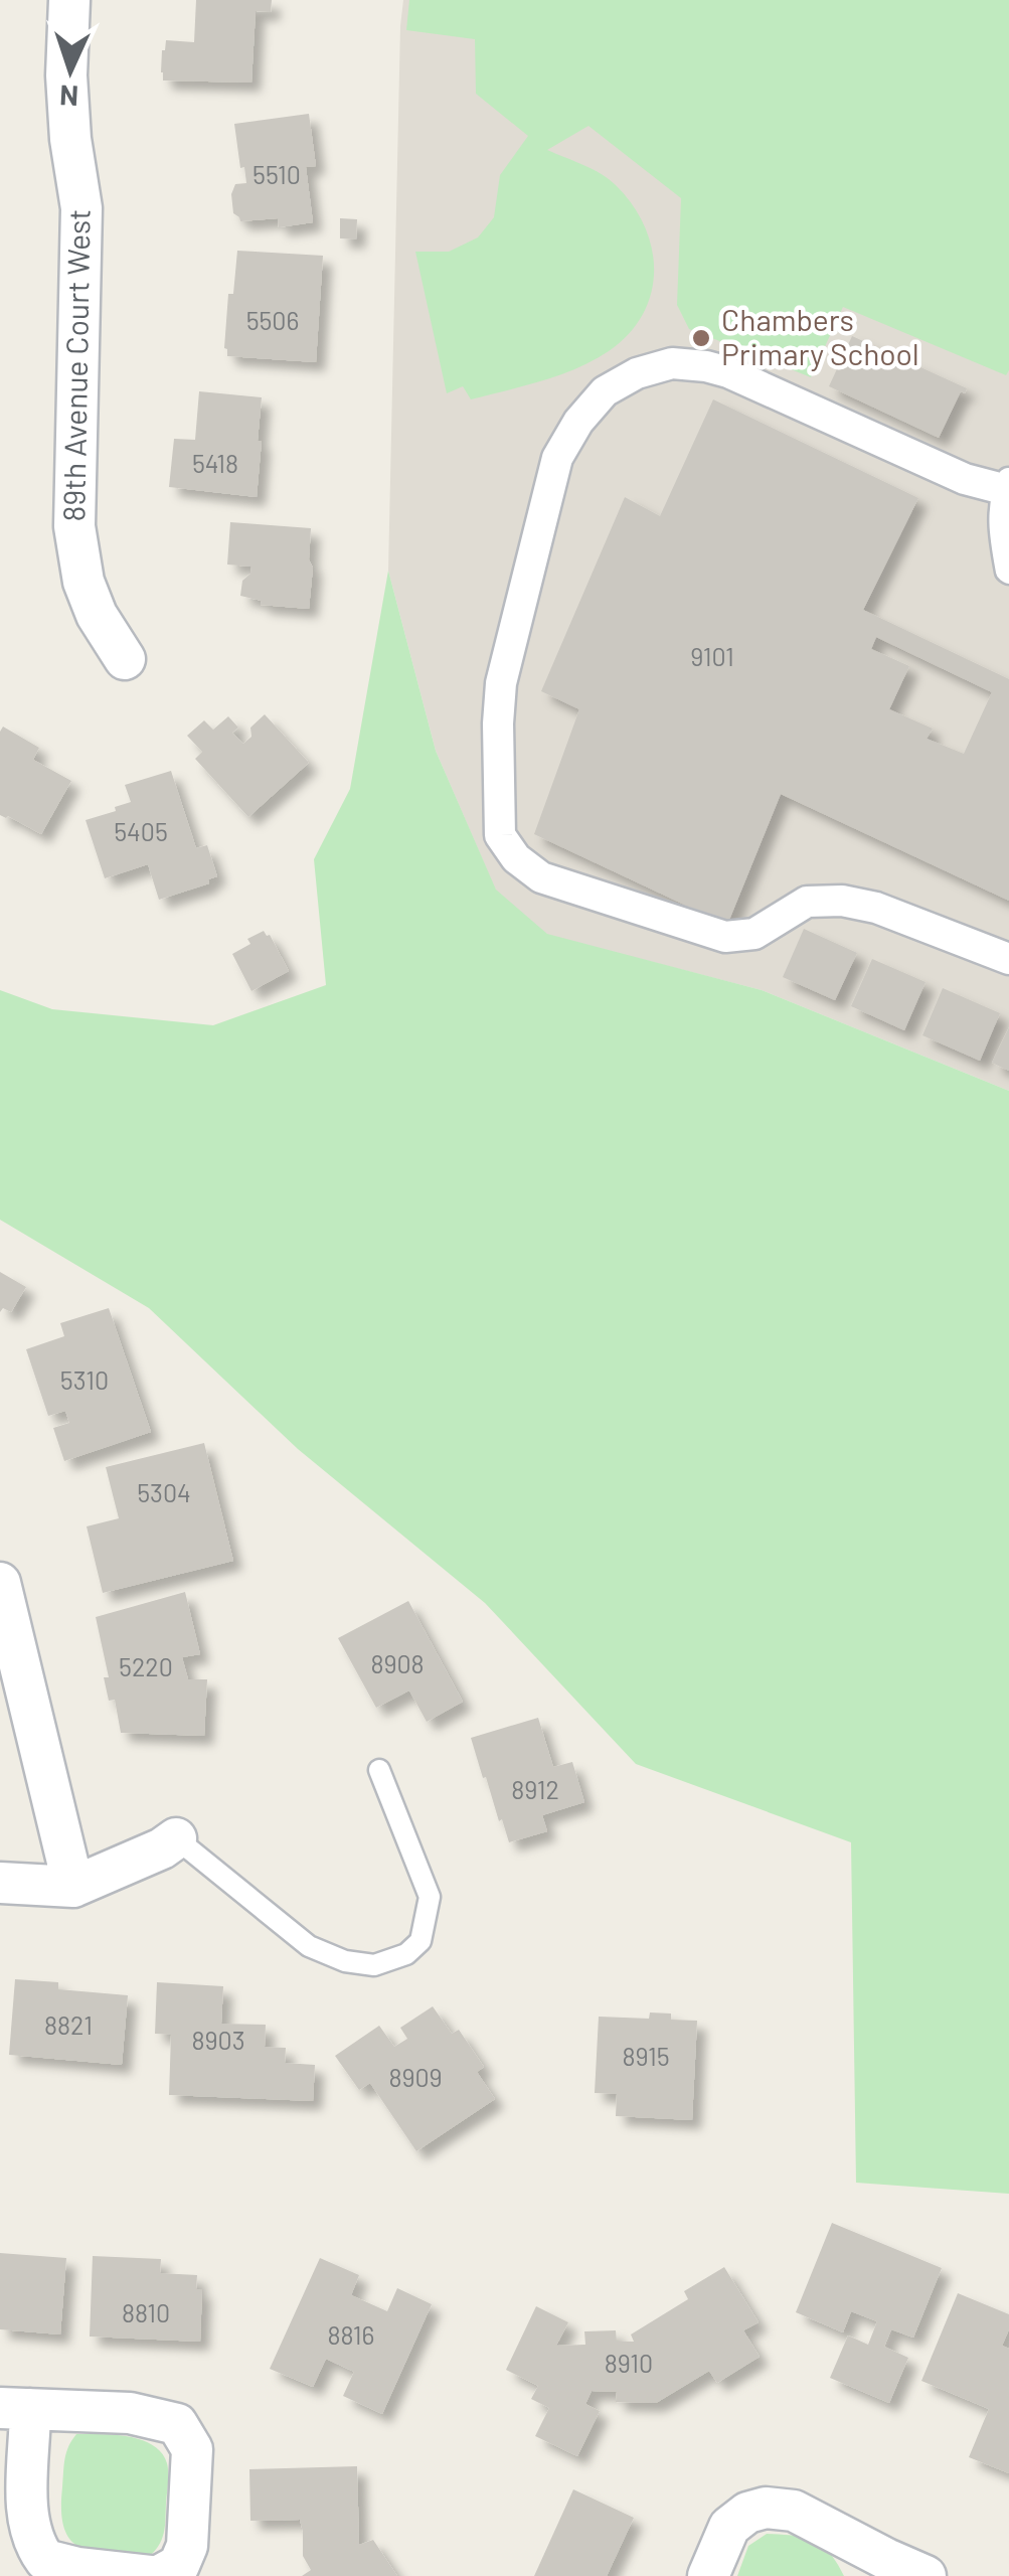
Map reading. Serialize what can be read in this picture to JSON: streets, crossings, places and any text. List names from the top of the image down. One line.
{"streets":{"street":["89th Avenue Court West"]},"places":["Chambers Primary School"],"house_numbers":["5510","5506","5418","9101","5405","5310","5304","8908","5220","8912","8821","8903","8915","8909","8810","8816","8910"],"north":"bottom"}
